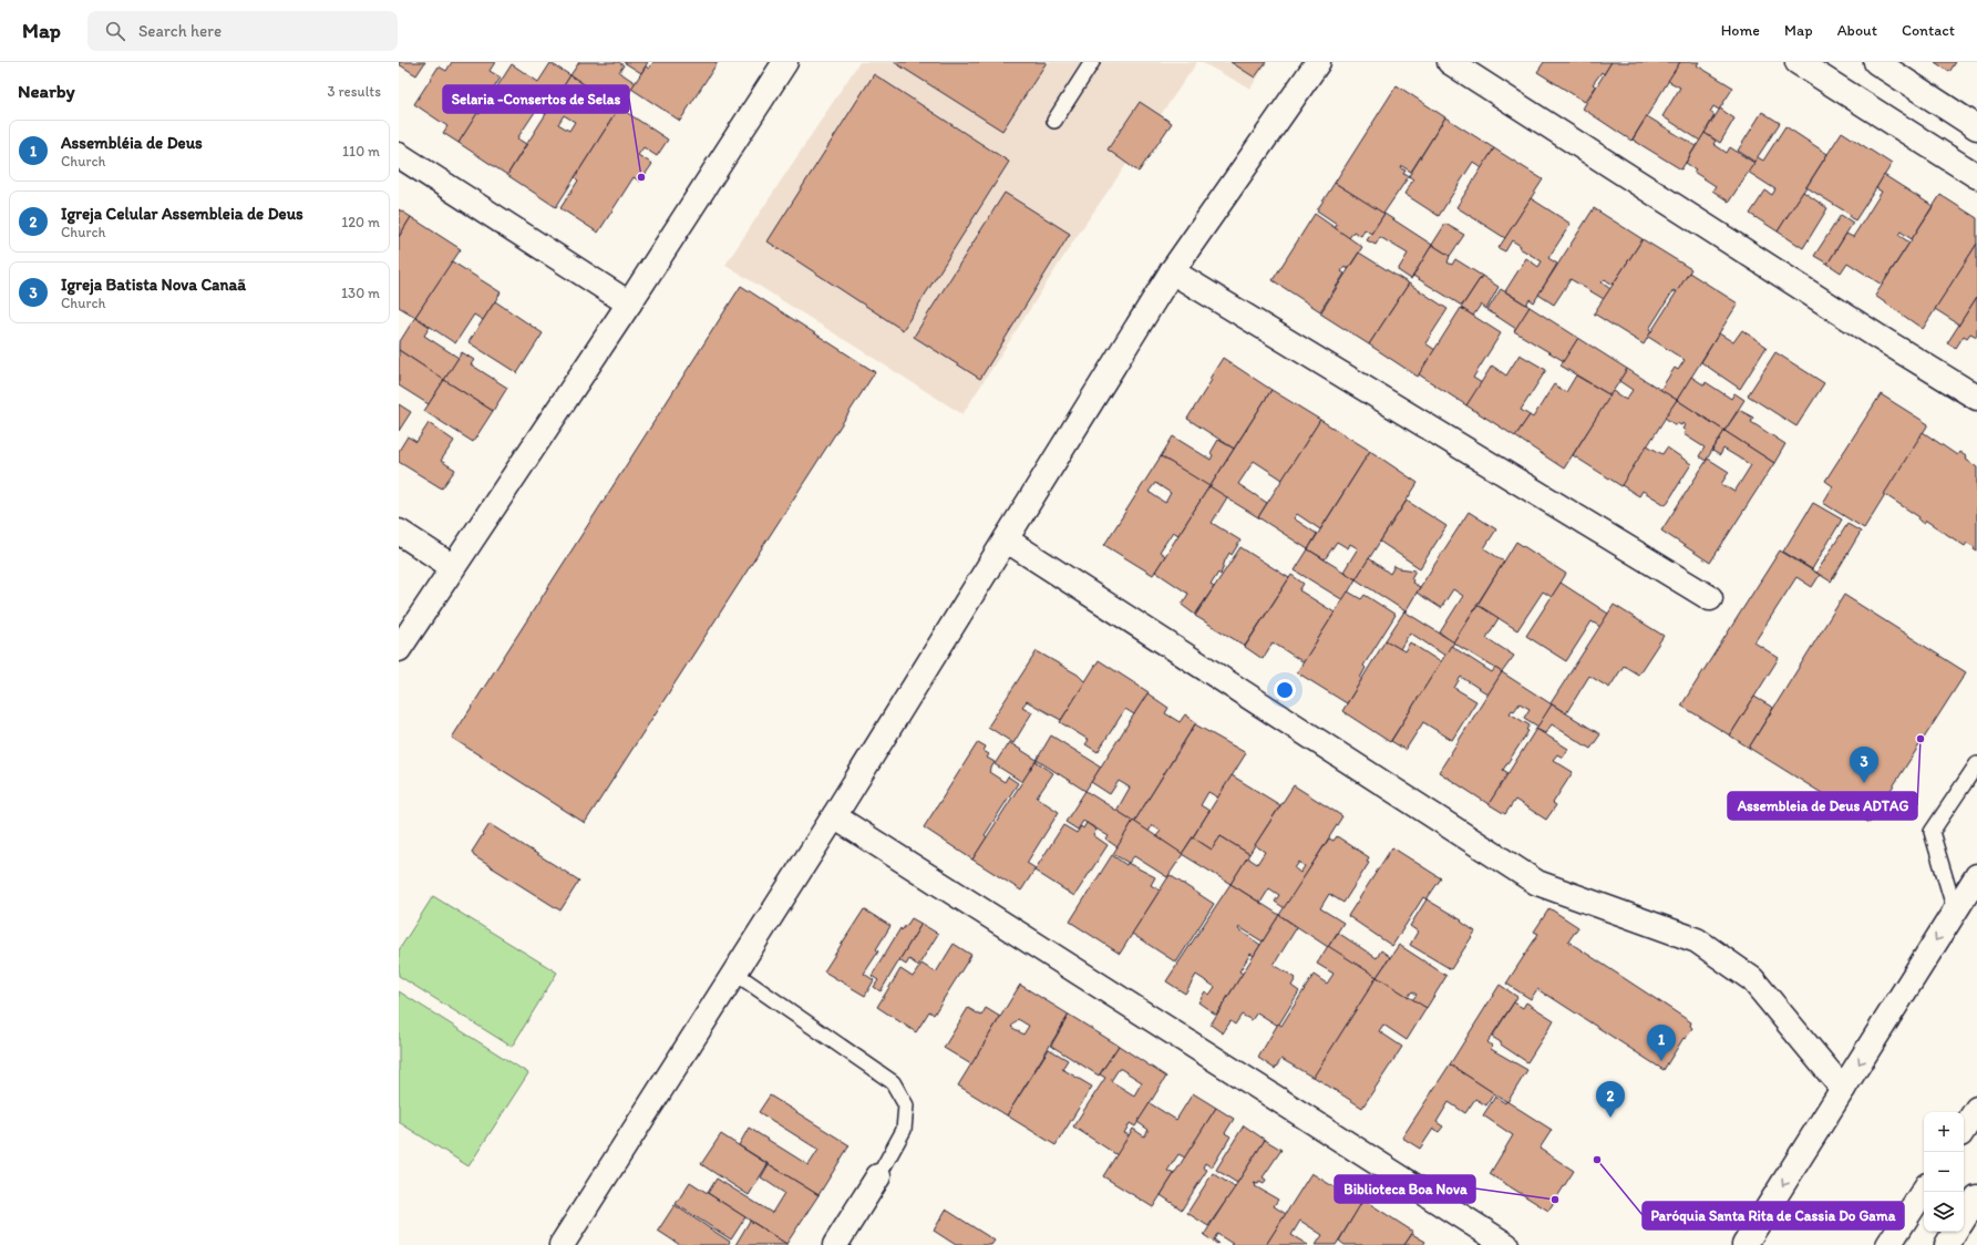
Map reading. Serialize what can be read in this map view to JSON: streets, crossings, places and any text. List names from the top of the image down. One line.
{"places":["Selaria -Consertos de Selas","Assembleia de Deus ADTAG","Paróquia Santa Rita de Cassia Do Gama","Biblioteca Boa Nova"],"page":{"header":"Map","search":"Search here","nav":["Home","Map","About","Contact"],"heading":["Nearby","3 results"],"list":[{"mark":"1","name":"Assembléia de Deus","note":"Church","value":"110 m"},{"mark":"2","name":"Igreja Celular Assembleia de Deus","note":"Church","value":"120 m"},{"mark":"3","name":"Igreja Batista Nova Canaã","note":"Church","value":"130 m"}],"pins":["3","1","2"],"map_buttons":["+","−"]}}
